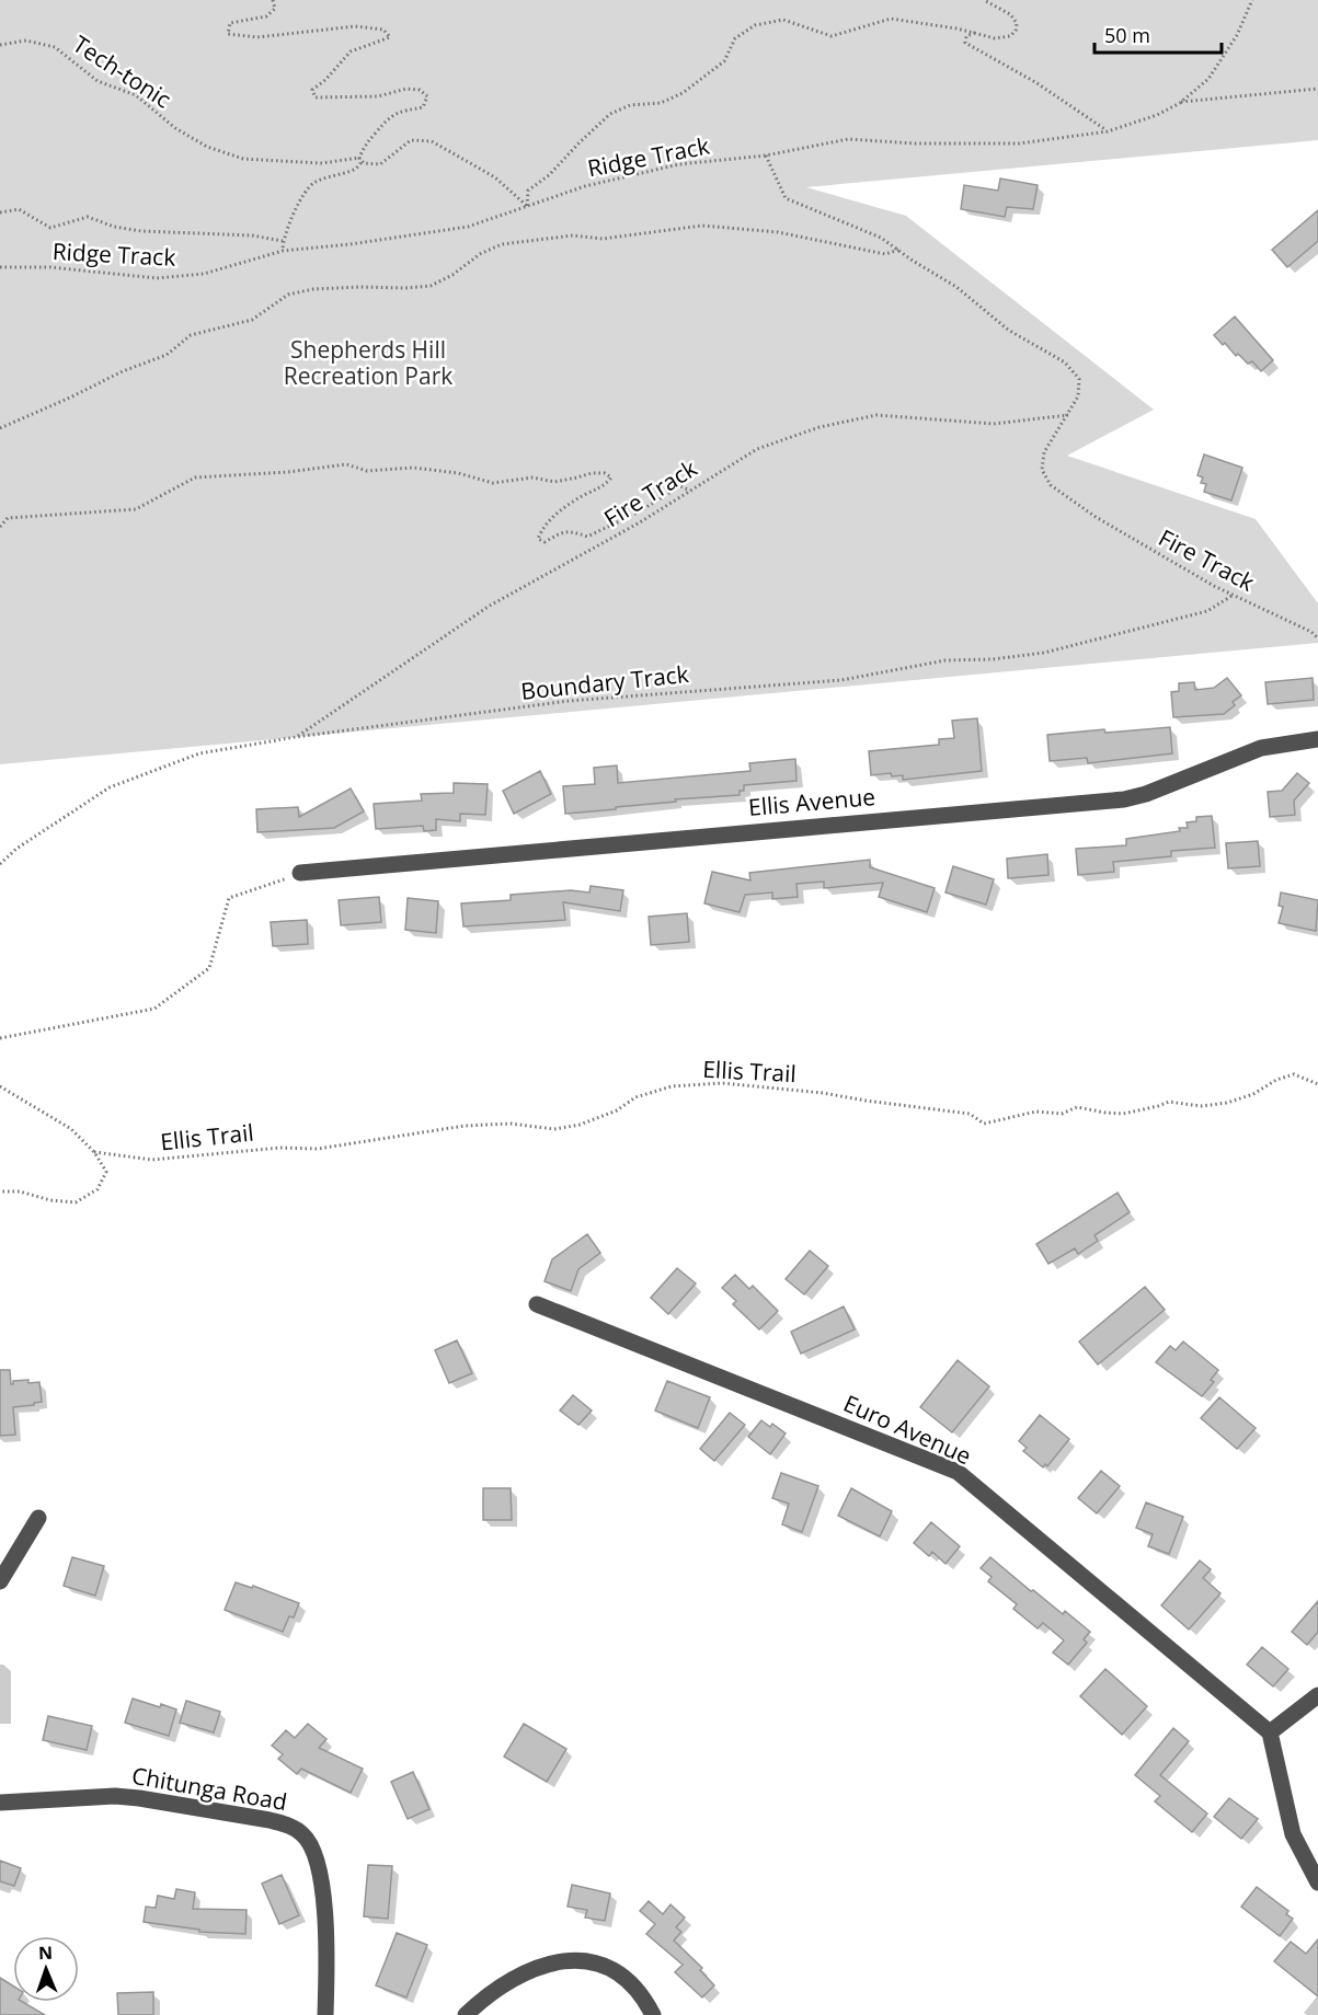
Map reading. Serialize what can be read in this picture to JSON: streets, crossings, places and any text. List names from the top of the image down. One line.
{"streets":{"street":["Ellis Avenue","Euro Avenue","Chitunga Road"],"path":["Tech-tonic","Ridge Track","Fire Track","Boundary Track","Ellis Trail"]},"crossings":[["Tech-tonic","Ridge Track"],["Ridge Track","Fire Track"],["Fire Track","Boundary Track"]],"parks":["Shepherds Hill Recreation Park"],"scale_bar":"50 m","north":"top"}
